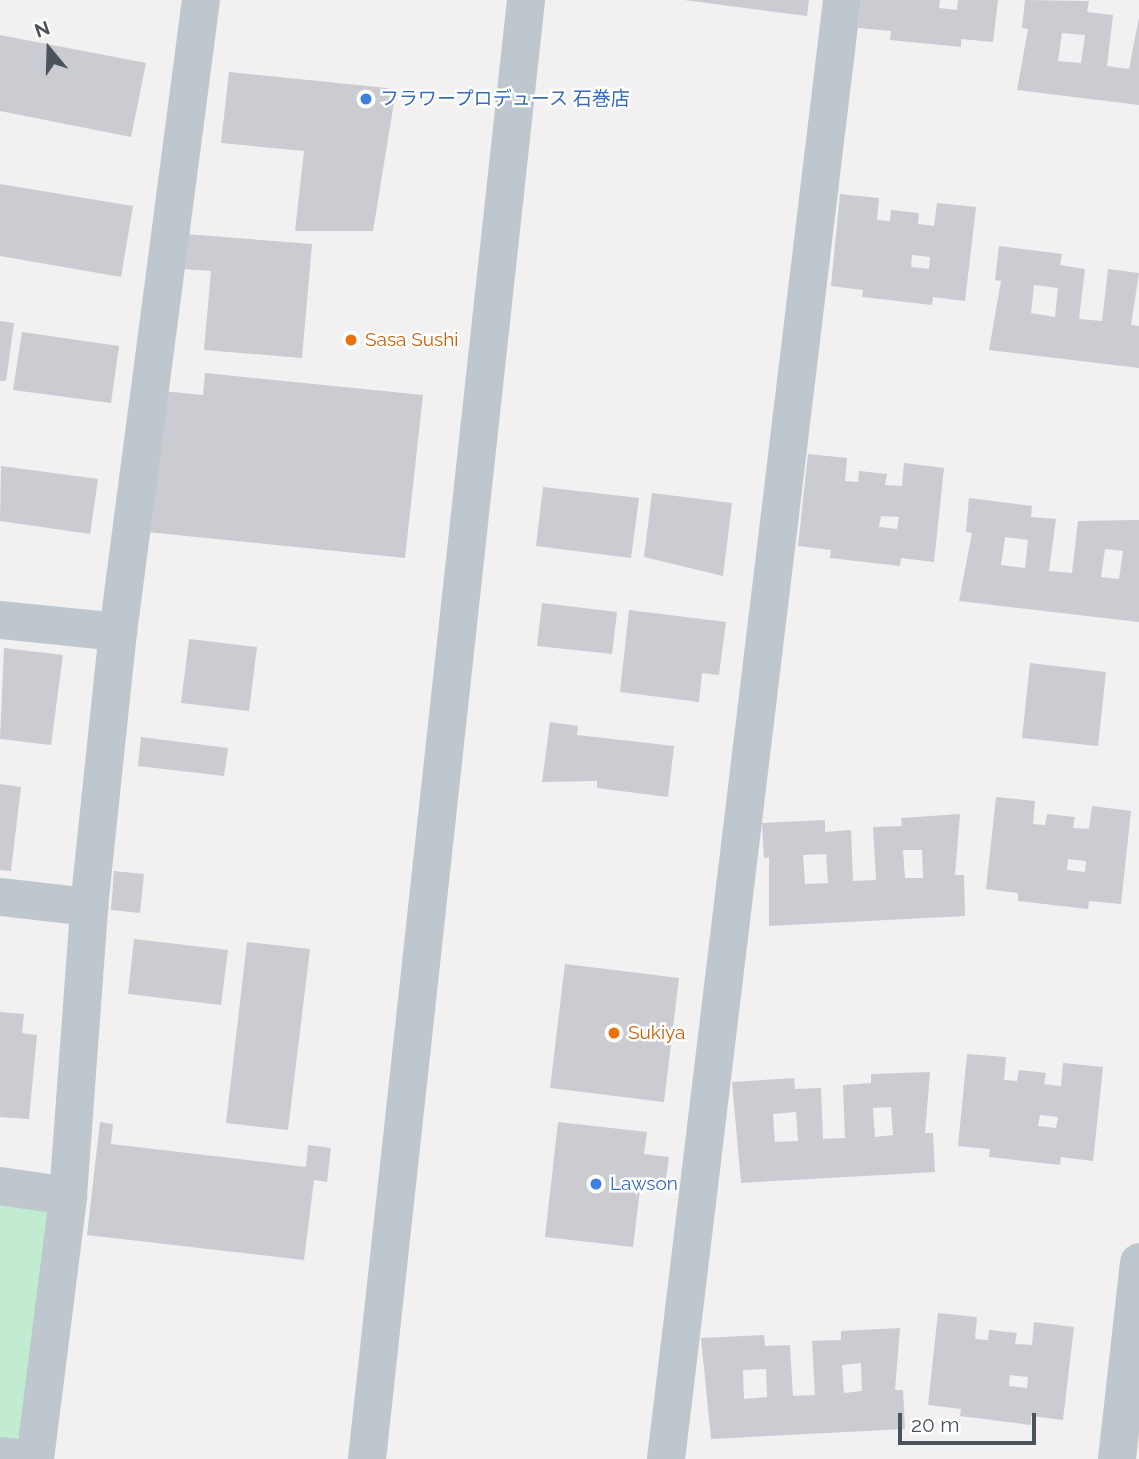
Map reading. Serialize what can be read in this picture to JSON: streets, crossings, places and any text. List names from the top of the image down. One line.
{"places":["フラワープロデュース 石巻店","Sasa Sushi","Sukiya","Lawson"],"scale_bar":"20 m","north":"top"}
